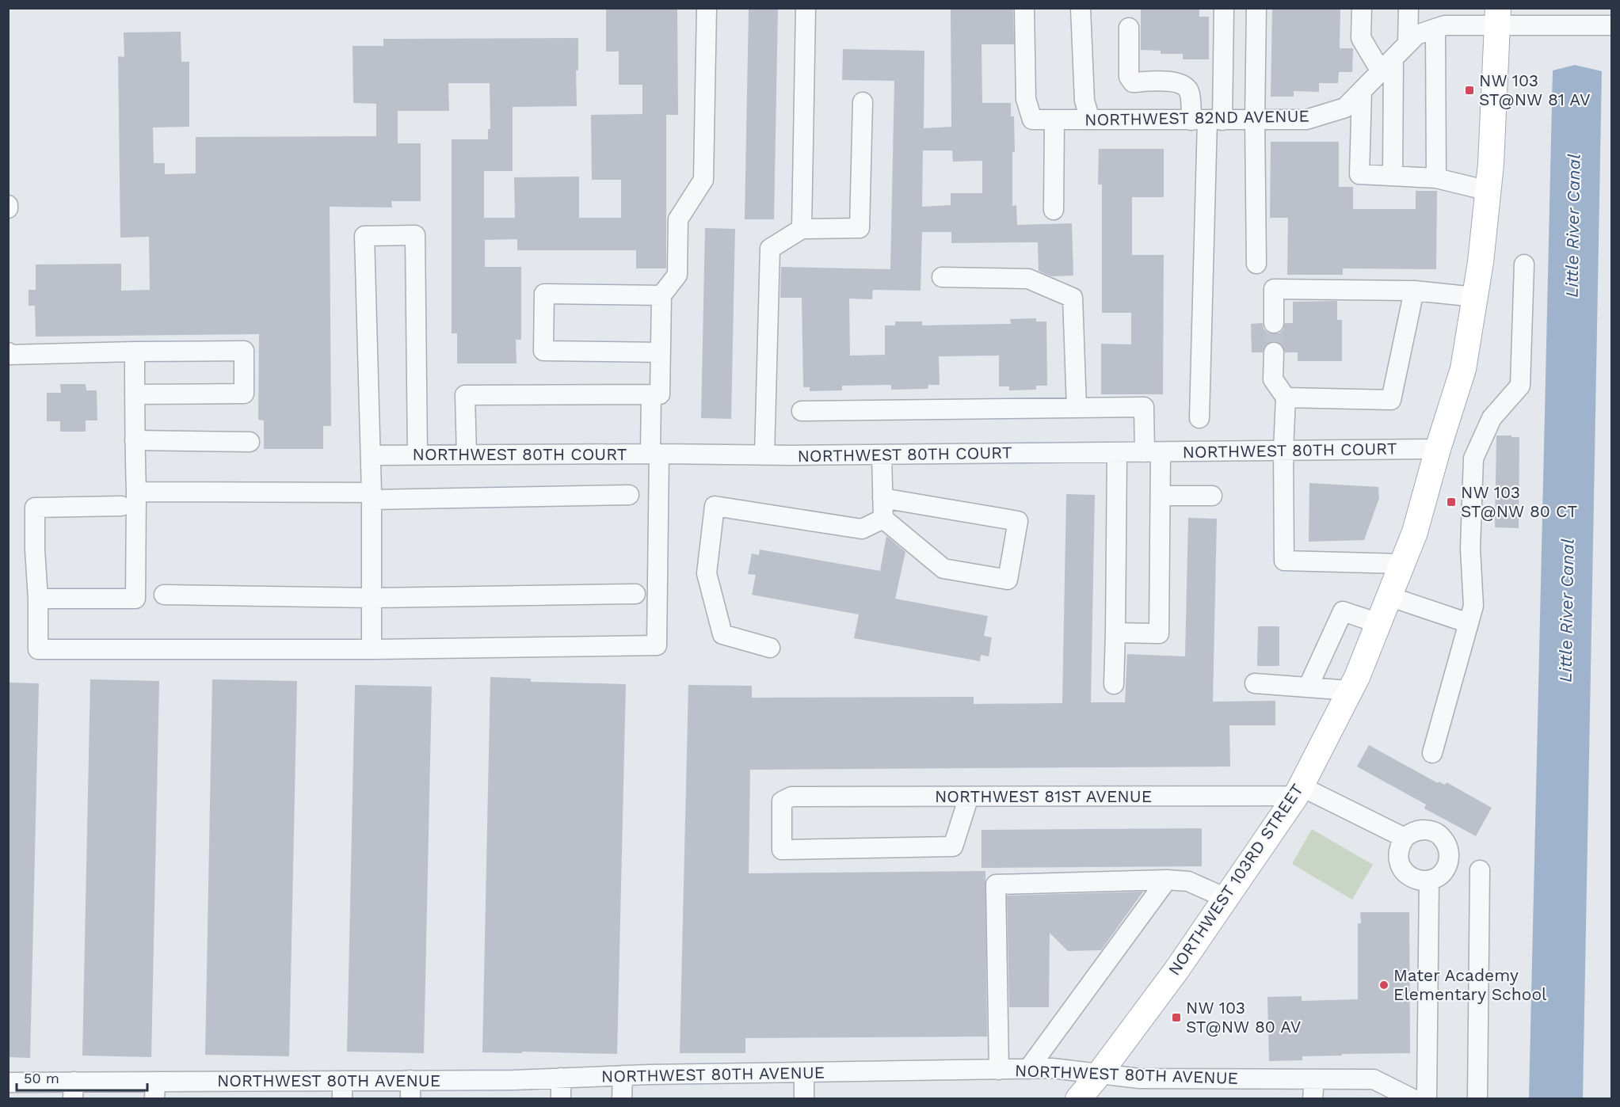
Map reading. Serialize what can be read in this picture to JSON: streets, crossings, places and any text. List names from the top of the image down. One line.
{"streets":{"main road":["NORTHWEST 103RD STREET"],"street":["NORTHWEST 82ND AVENUE","NORTHWEST 80TH COURT","NORTHWEST 81ST AVENUE","NORTHWEST 80TH AVENUE"]},"crossings":[["NORTHWEST 82ND AVENUE","NORTHWEST 103RD STREET"],["NORTHWEST 80TH COURT","NORTHWEST 103RD STREET"],["NORTHWEST 81ST AVENUE","NORTHWEST 103RD STREET"],["NORTHWEST 103RD STREET","NORTHWEST 80TH AVENUE"]],"water":["Little River Canal"],"places":{"transit":["NW 103 ST@NW 81 AV","NW 103 ST@NW 80 CT","NW 103 ST@NW 80 AV"],"other":["Mater Academy Elementary School"]},"scale_bar":"50 m"}
